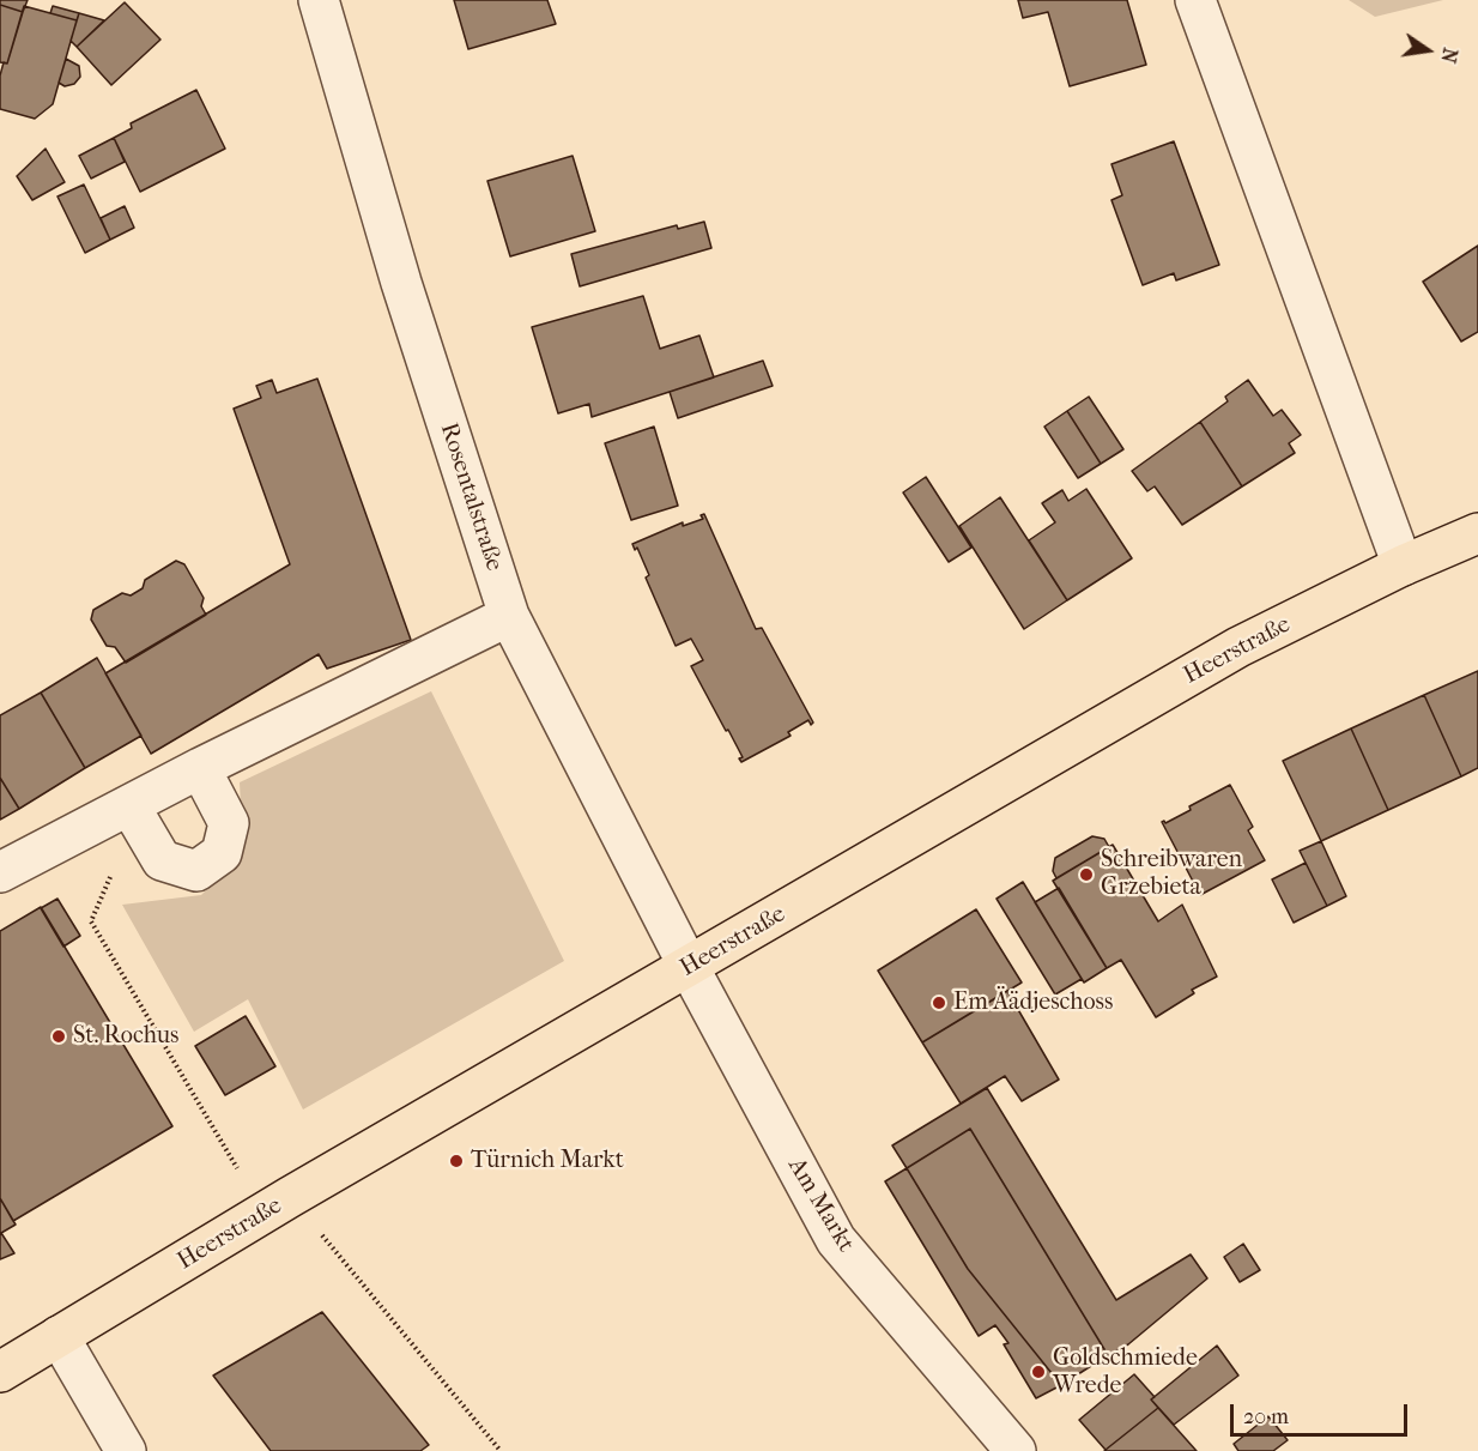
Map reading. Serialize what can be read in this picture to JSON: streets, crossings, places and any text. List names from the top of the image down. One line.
{"streets":{"main road":["Heerstraße"],"street":["Rosentalstraße","Am Markt"]},"crossings":[["Rosentalstraße","Heerstraße"],["Rosentalstraße","Am Markt"],["Heerstraße","Am Markt"]],"places":["Schreibwaren Grzebieta","Em Äädjeschoss","St. Rochus","Türnich Markt","Goldschmiede Wrede"],"scale_bar":"20 m","north":"right"}
